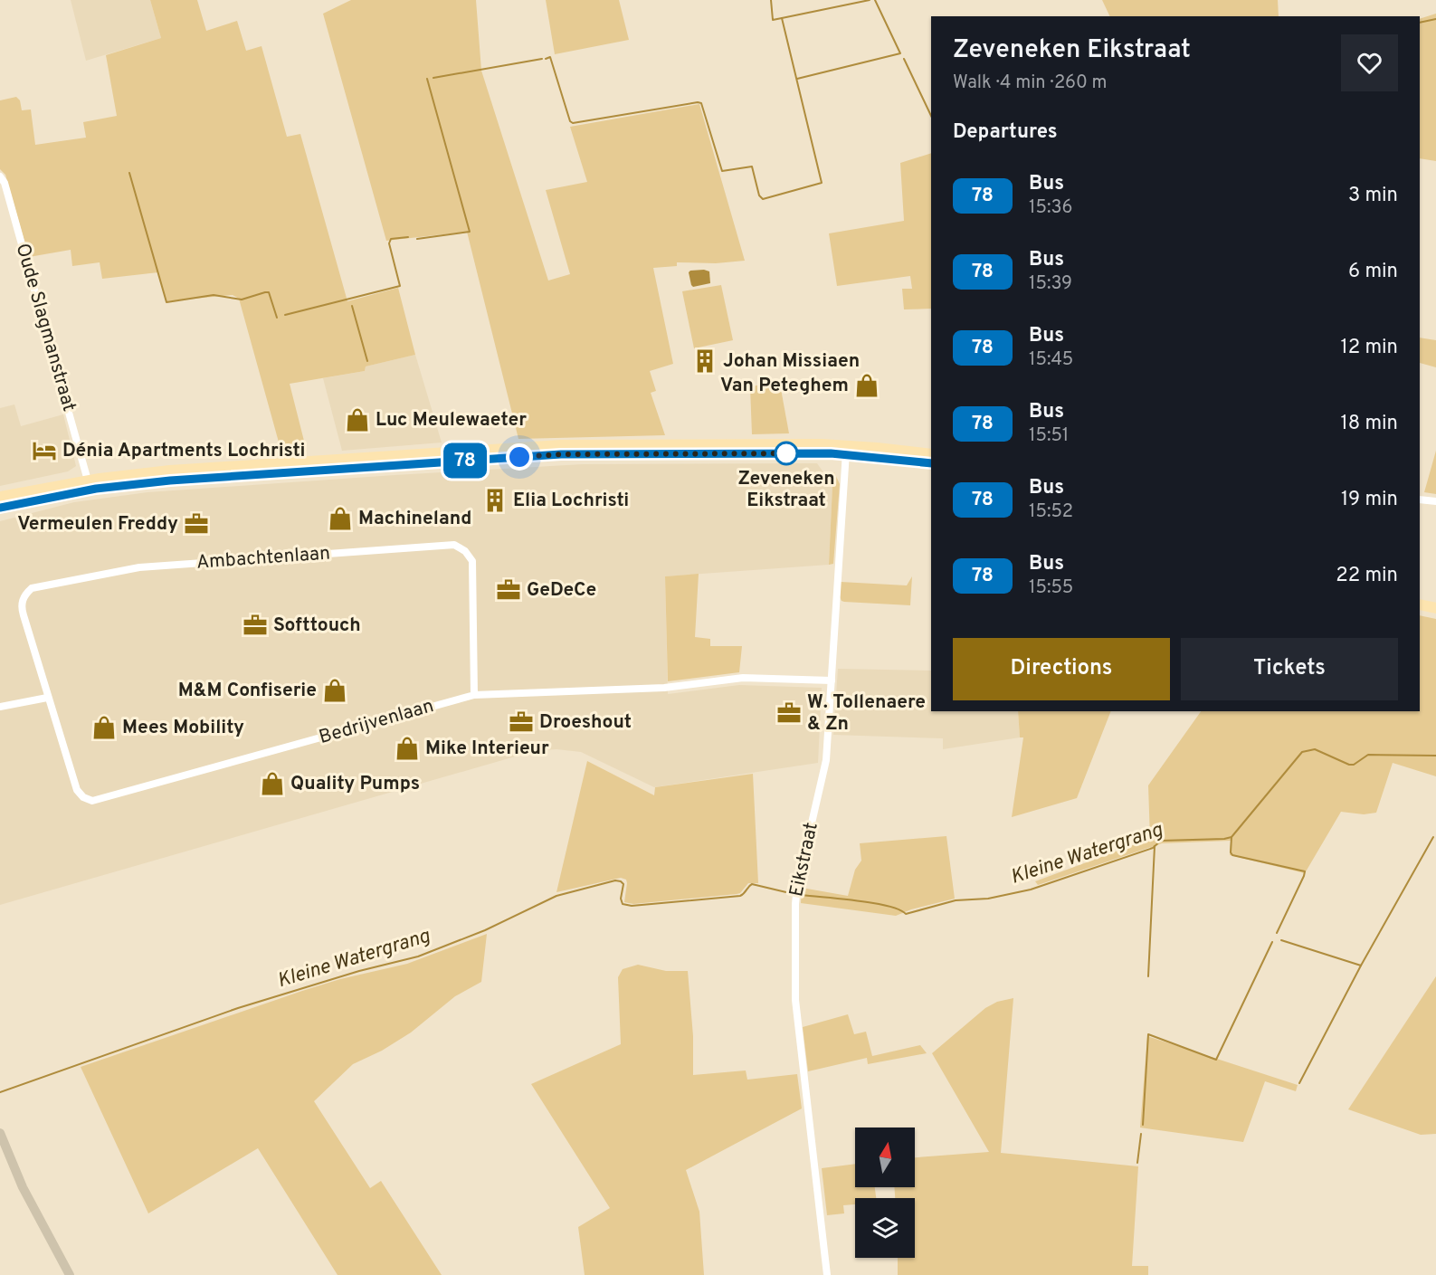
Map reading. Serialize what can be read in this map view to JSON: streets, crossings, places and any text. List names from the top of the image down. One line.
{"streets":{"street":["Oude Slagmanstraat","Ambachtenlaan","Bedrijvenlaan","Eikstraat"]},"crossings":[["Ambachtenlaan","Bedrijvenlaan"],["Bedrijvenlaan","Eikstraat"]],"water":["Kleine Watergrang"],"places":{"building":["Johan Missiaen","Elia Lochristi"],"shop":["Van Peteghem","Luc Meulewaeter","Machineland","M&M Confiserie","Mees Mobility","Mike Interieur","Quality Pumps"],"hotel":["Dénia Apartments Lochristi"],"other":["Zeveneken Eikstraat"],"office":["Vermeulen Freddy","GeDeCe","Softtouch","W. Tollenaere & Zn","Droeshout"]},"lines":["bus line 78"],"north":"top","page":{"on_map":"78","heading":[["Zeveneken Eikstraat","Walk · 4 min · 260 m"],"Departures"],"list":[{"mark":"78","name":"Bus","note":"15:36","value":"3 min"},{"mark":"78","name":"Bus","note":"15:39","value":"6 min"},{"mark":"78","name":"Bus","note":"15:45","value":"12 min"},{"mark":"78","name":"Bus","note":"15:51","value":"18 min"},{"mark":"78","name":"Bus","note":"15:52","value":"19 min"},{"mark":"78","name":"Bus","note":"15:55","value":"22 min"}],"buttons":["Directions","Tickets"]}}
